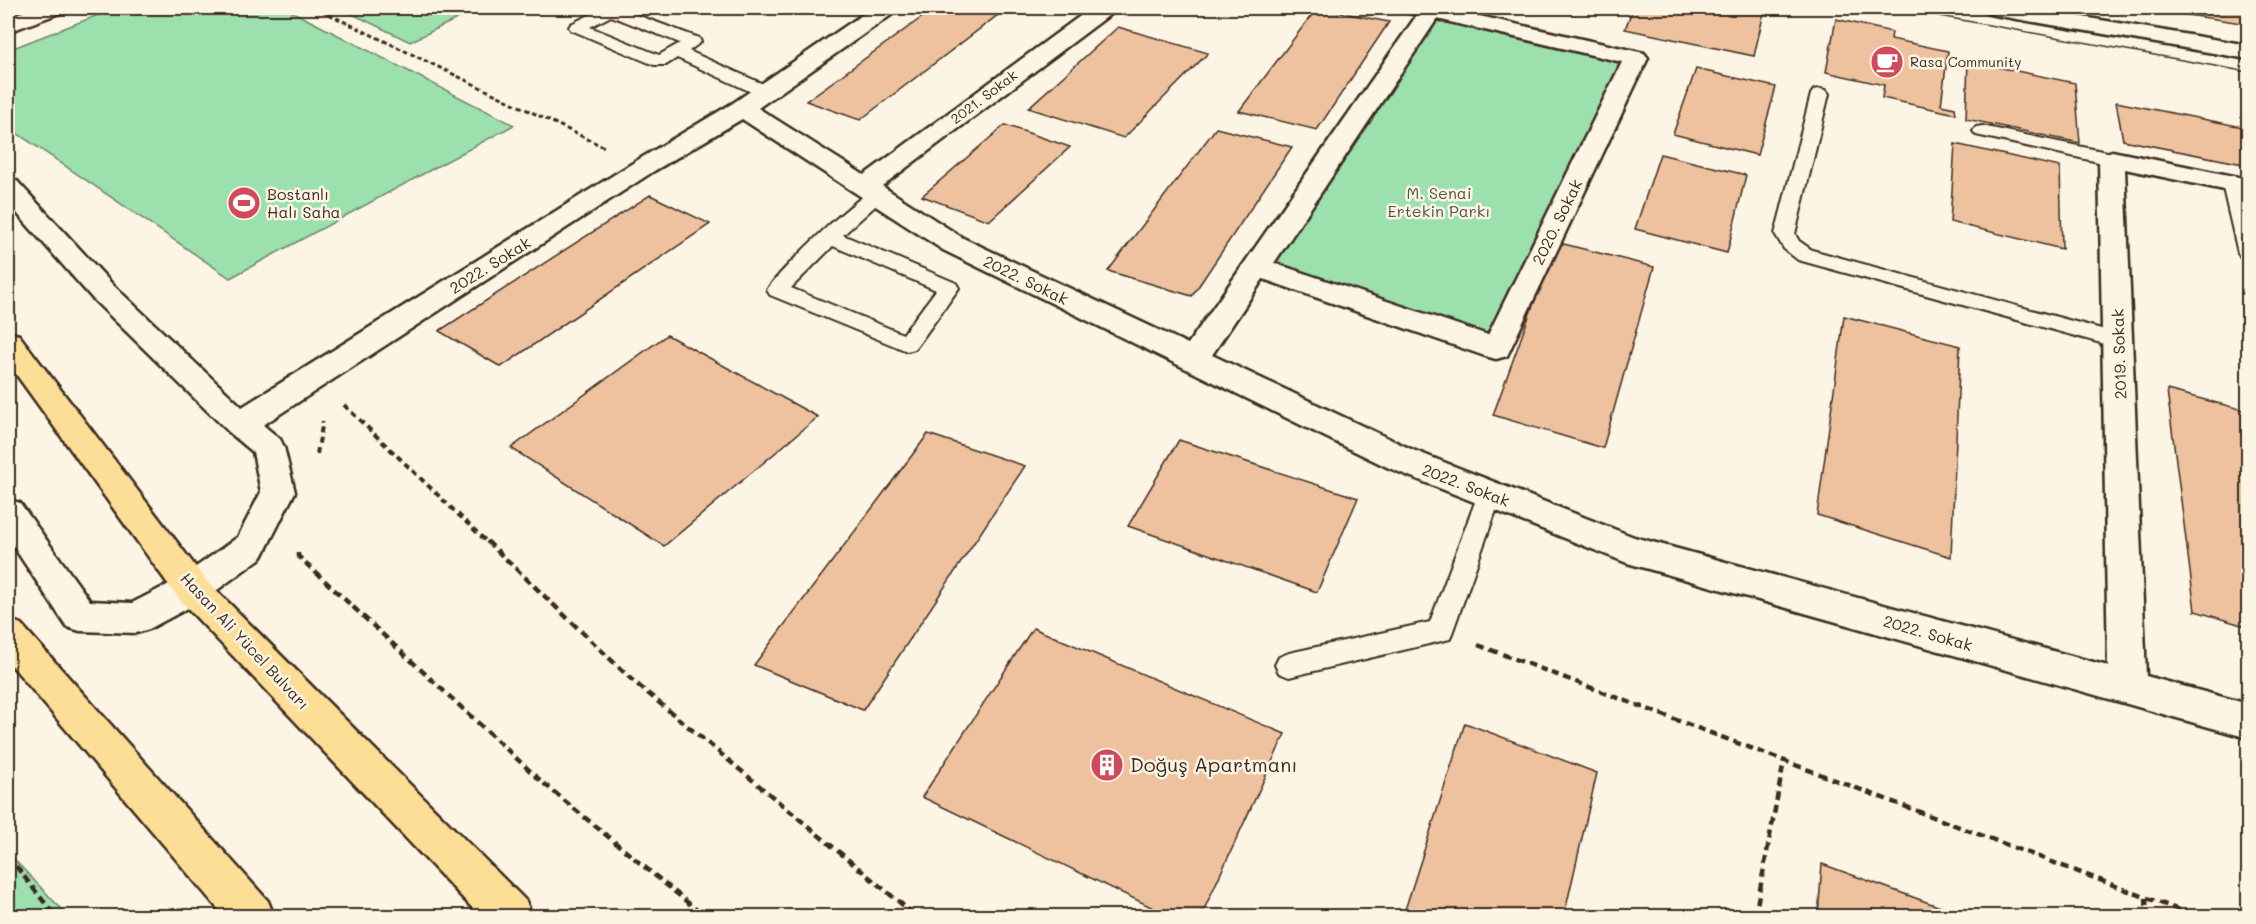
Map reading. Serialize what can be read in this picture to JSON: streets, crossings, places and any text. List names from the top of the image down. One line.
{"streets":{"main road":["Hasan Ali Yücel Bulvarı"],"street":["2021. Sokak","2020. Sokak","2022. Sokak","2019. Sokak"]},"crossings":[["2021. Sokak","2022. Sokak"],["2020. Sokak","2022. Sokak"],["2022. Sokak","2019. Sokak"]],"parks":["M. Senai Ertekin Parkı"],"places":{"cafe":["Rasa Community"],"sports":["Bostanlı Halı Saha"],"building":["Doğuş Apartmanı"]}}
